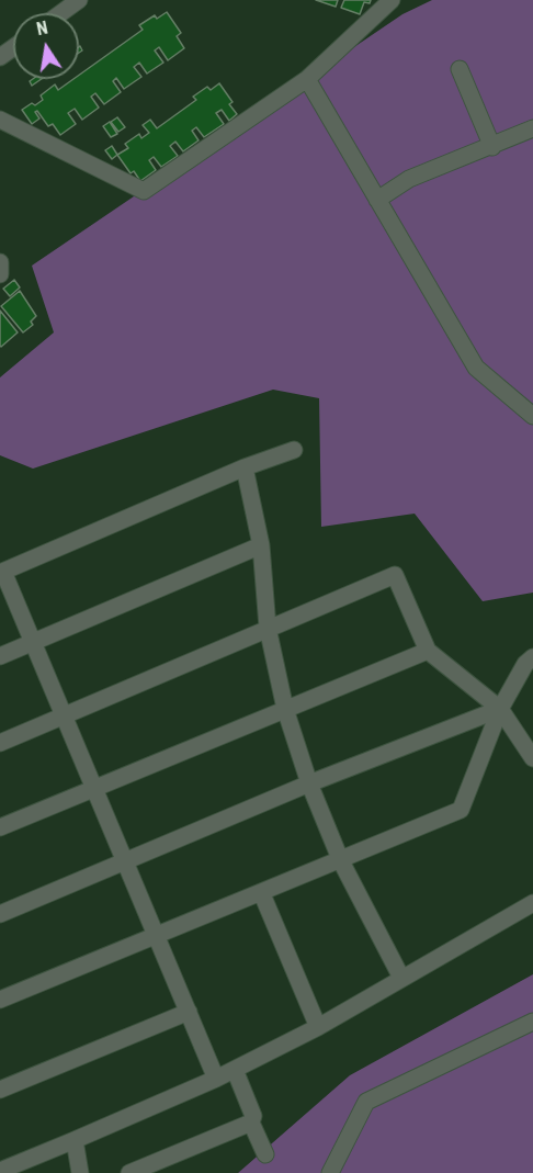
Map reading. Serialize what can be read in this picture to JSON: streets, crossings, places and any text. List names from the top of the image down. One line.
{"north":"top"}
